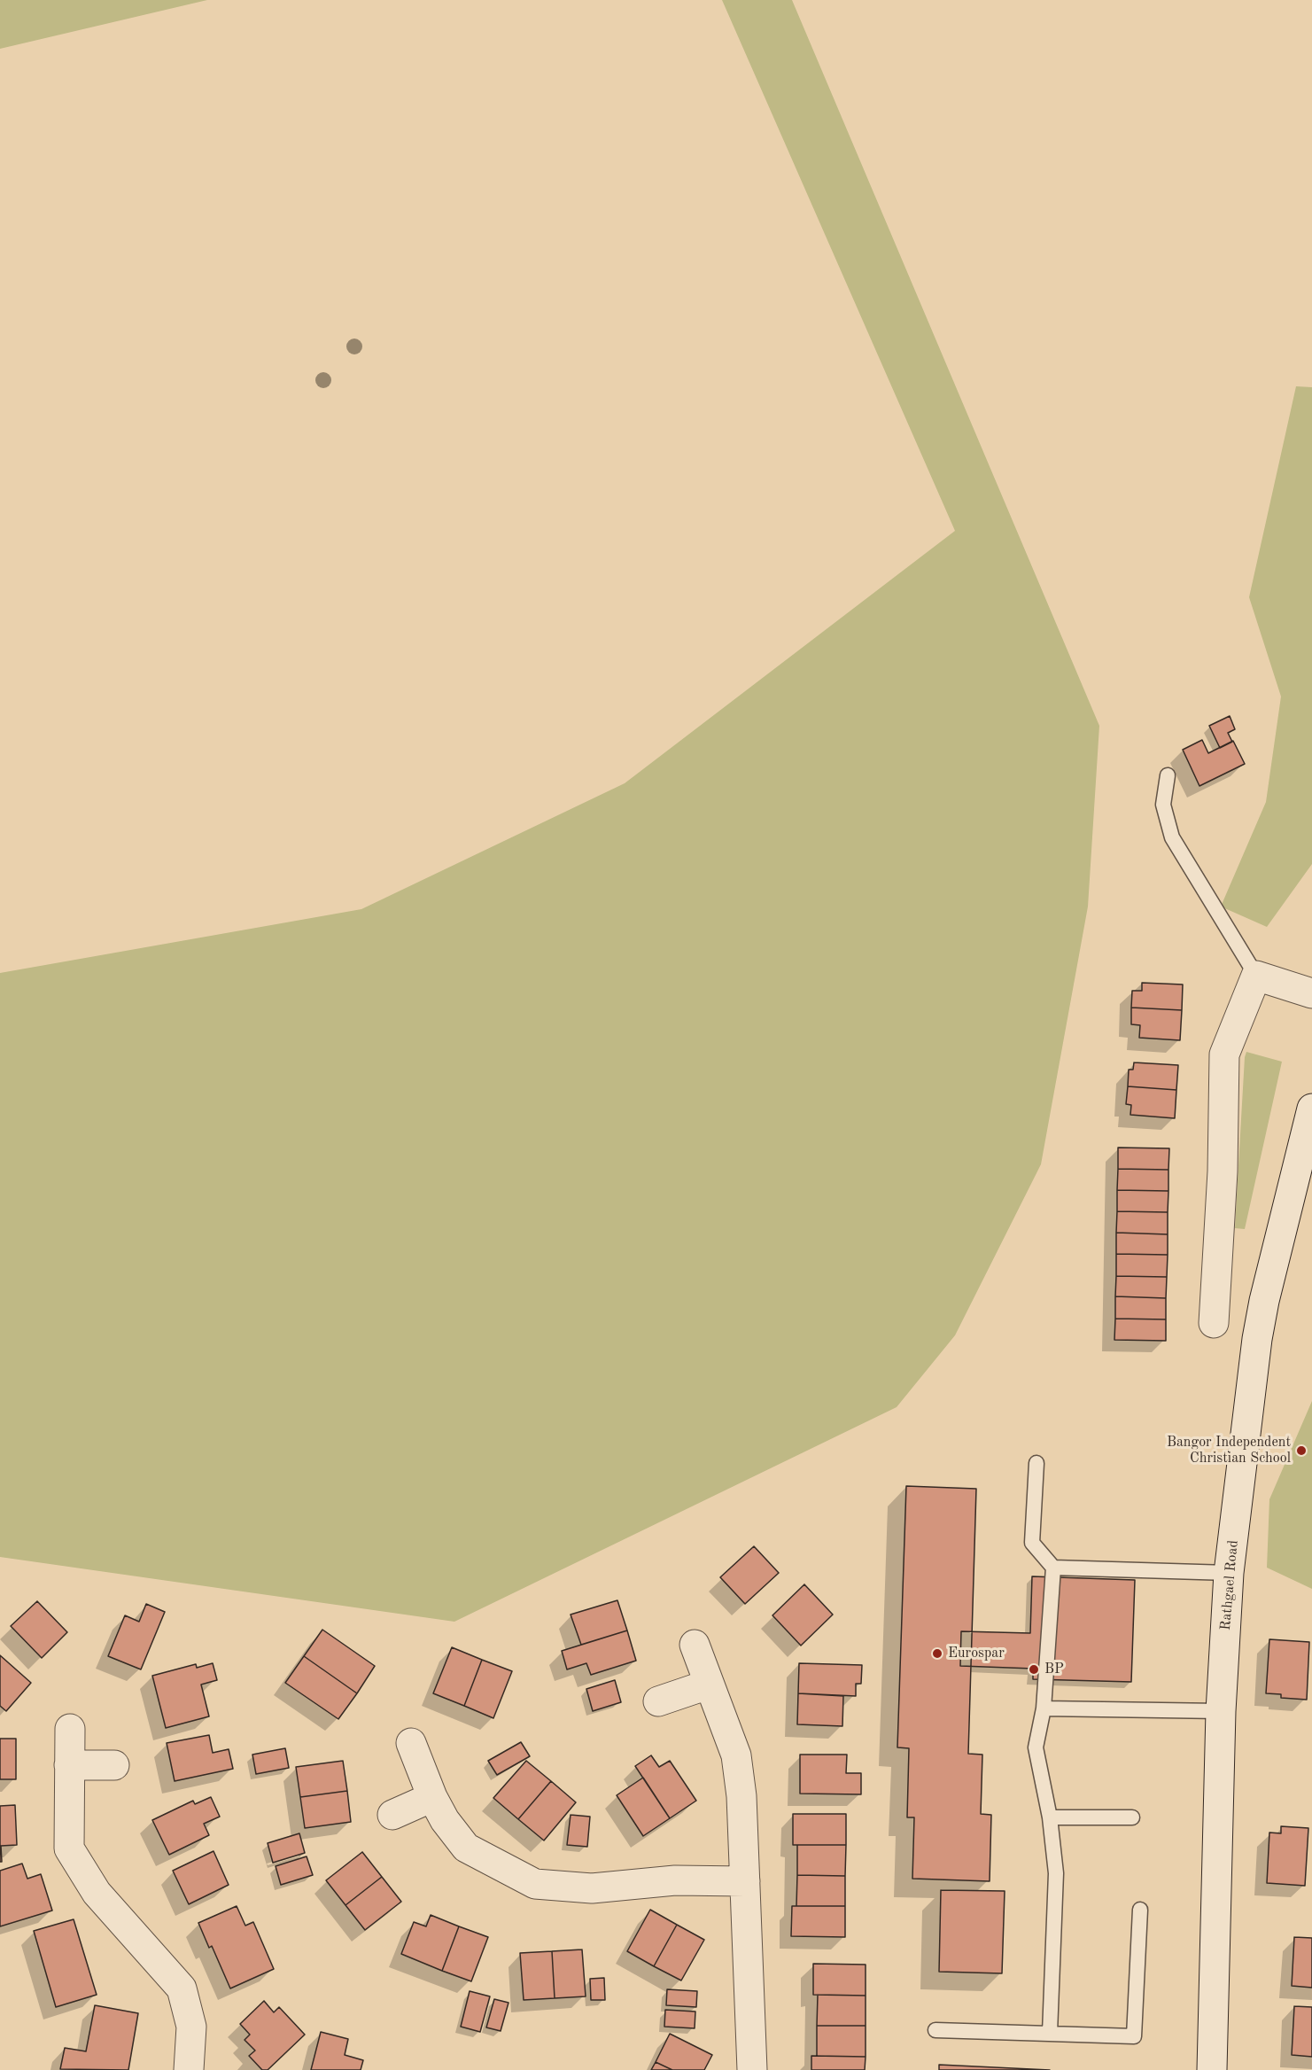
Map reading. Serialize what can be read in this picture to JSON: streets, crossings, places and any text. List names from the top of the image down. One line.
{"streets":{"street":["Rathgael Road"]},"places":["Bangor Independent Christian School","Eurospar","BP"]}
